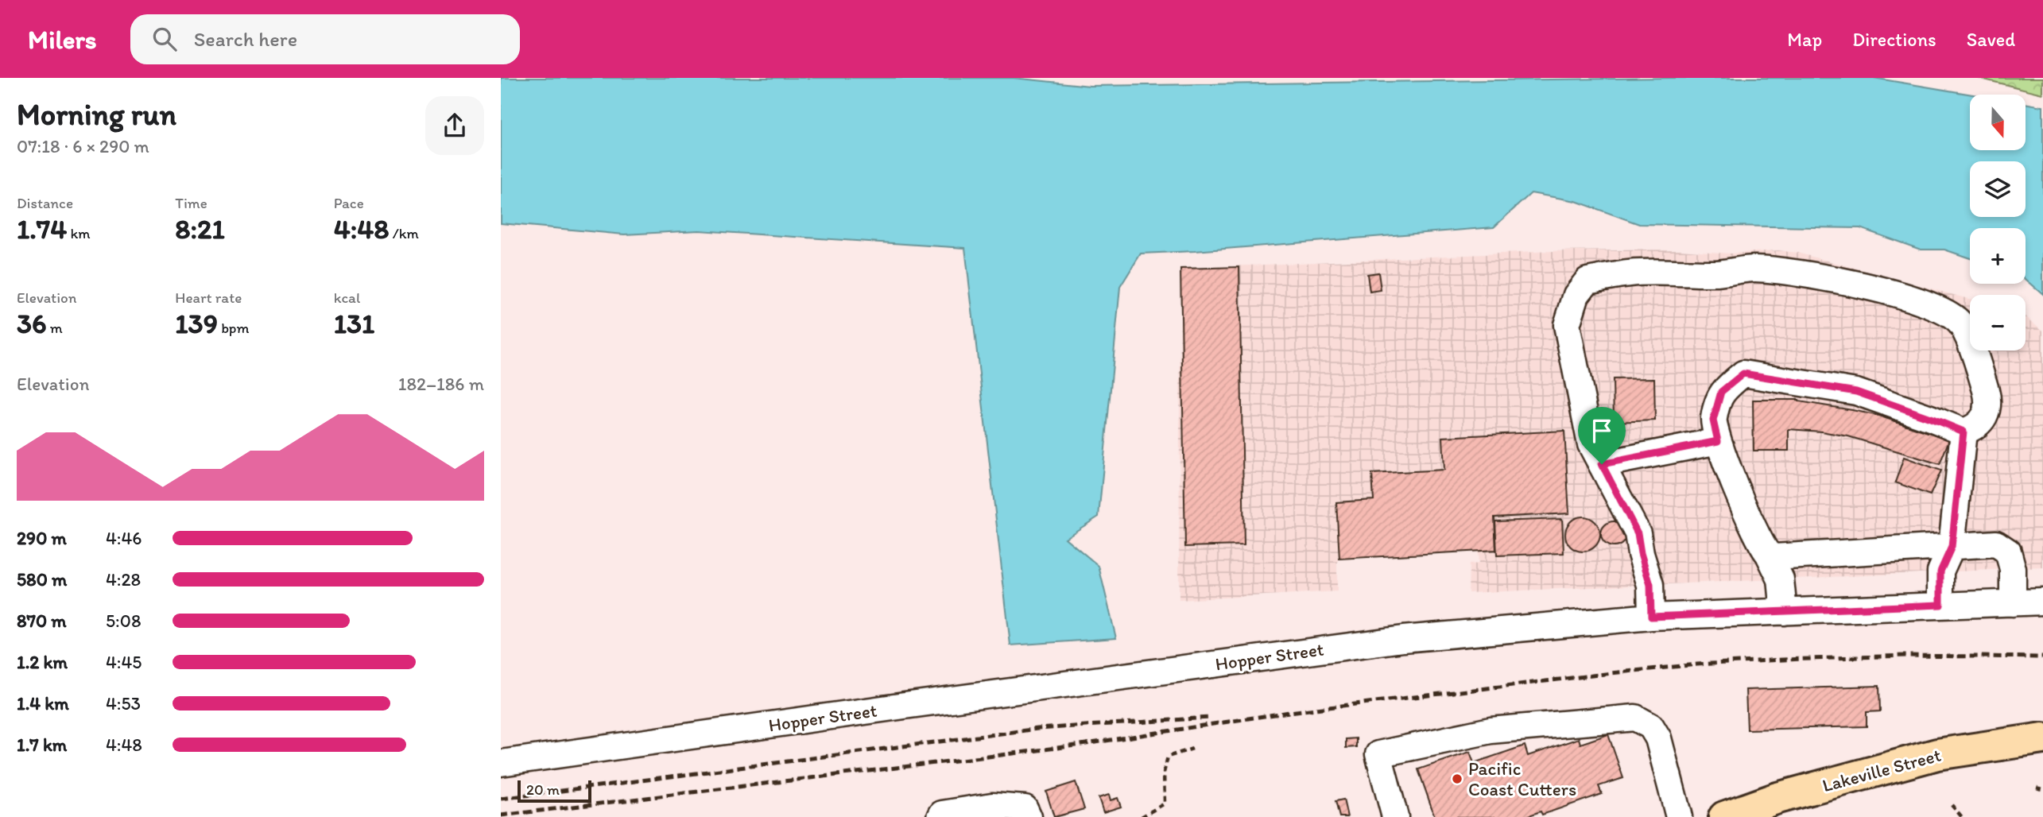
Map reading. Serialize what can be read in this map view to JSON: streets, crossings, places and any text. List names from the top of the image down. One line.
{"streets":{"main road":["Lakeville Street"],"street":["Hopper Street"]},"places":["Pacific Coast Cutters"],"scale_bar":"20 m","north":"bottom","page":{"header":"Milers","search":"Search here","nav":["Map","Directions","Saved"],"heading":["Morning run","07:18 · 6 × 290 m"],"map_buttons":["+","−"],"stats":[["Distance","1.74 km"],["Time","8:21"],["Pace","4:48 /km"],["Elevation","36 m"],["Heart rate","139 bpm"],["kcal","131"]],"chart":["Elevation","182–186 m"],"list":[{"name":"290 m","note":"4:46"},{"name":"580 m","note":"4:28"},{"name":"870 m","note":"5:08"},{"name":"1.2 km","note":"4:45"},{"name":"1.4 km","note":"4:53"},{"name":"1.7 km","note":"4:48"}],"scale":"20 m"}}
